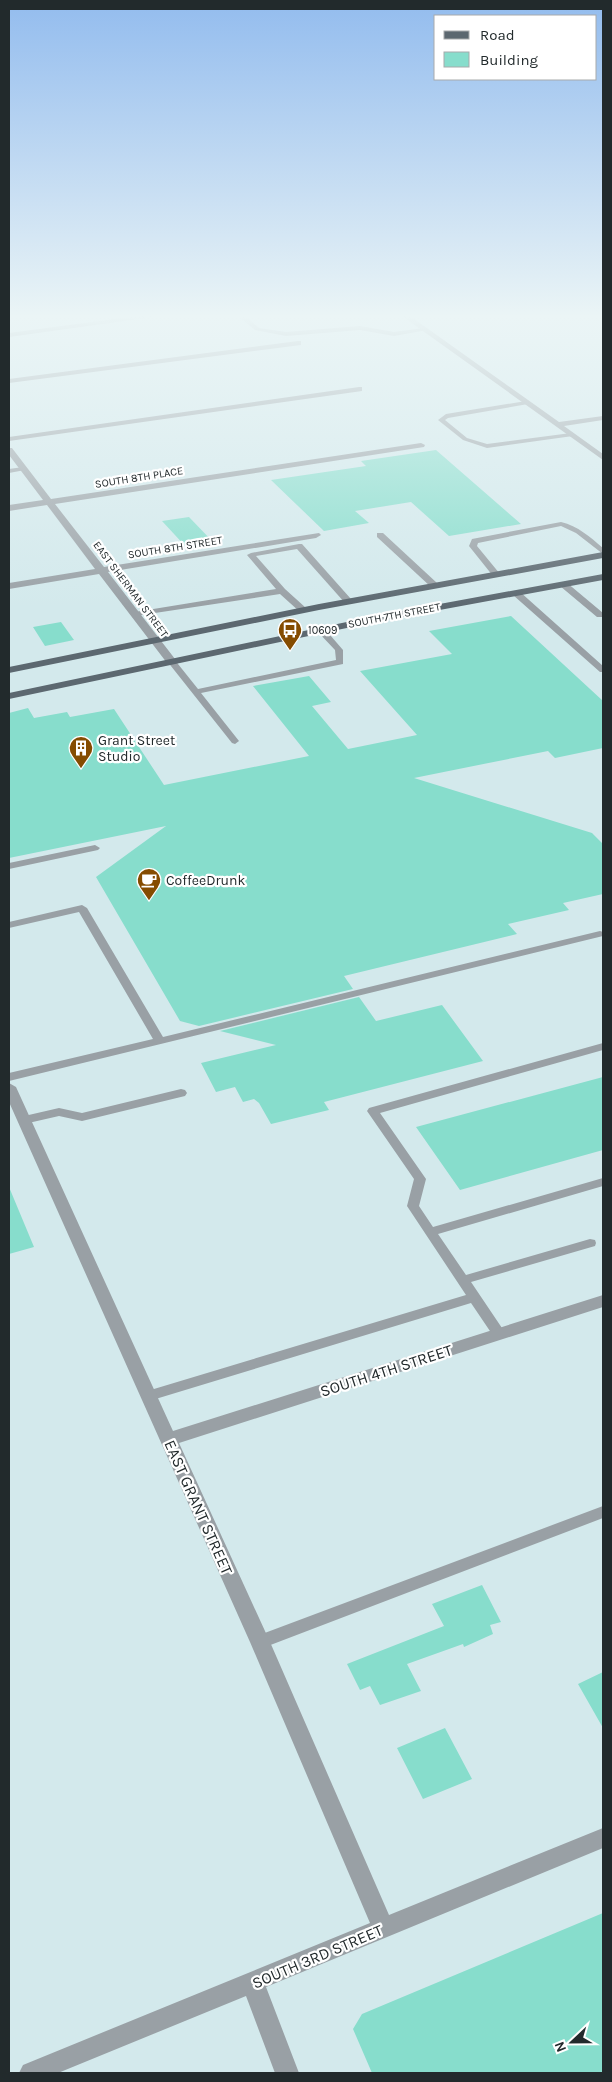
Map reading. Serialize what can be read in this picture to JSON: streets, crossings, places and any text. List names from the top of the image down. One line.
{"streets":{"main road":["SOUTH 7TH STREET"],"street":["SOUTH 8TH PLACE","SOUTH 8TH STREET","EAST SHERMAN STREET","SOUTH 4TH STREET","EAST GRANT STREET","SOUTH 3RD STREET"]},"crossings":[["SOUTH 8TH PLACE","EAST SHERMAN STREET"],["SOUTH 8TH STREET","EAST SHERMAN STREET"],["EAST SHERMAN STREET","SOUTH 7TH STREET"],["SOUTH 4TH STREET","EAST GRANT STREET"],["EAST GRANT STREET","SOUTH 3RD STREET"]],"places":{"bus stop":["10609"],"building":["Grant Street Studio"],"cafe":["CoffeeDrunk"]},"legend":["Road","Building"],"north":"left"}
